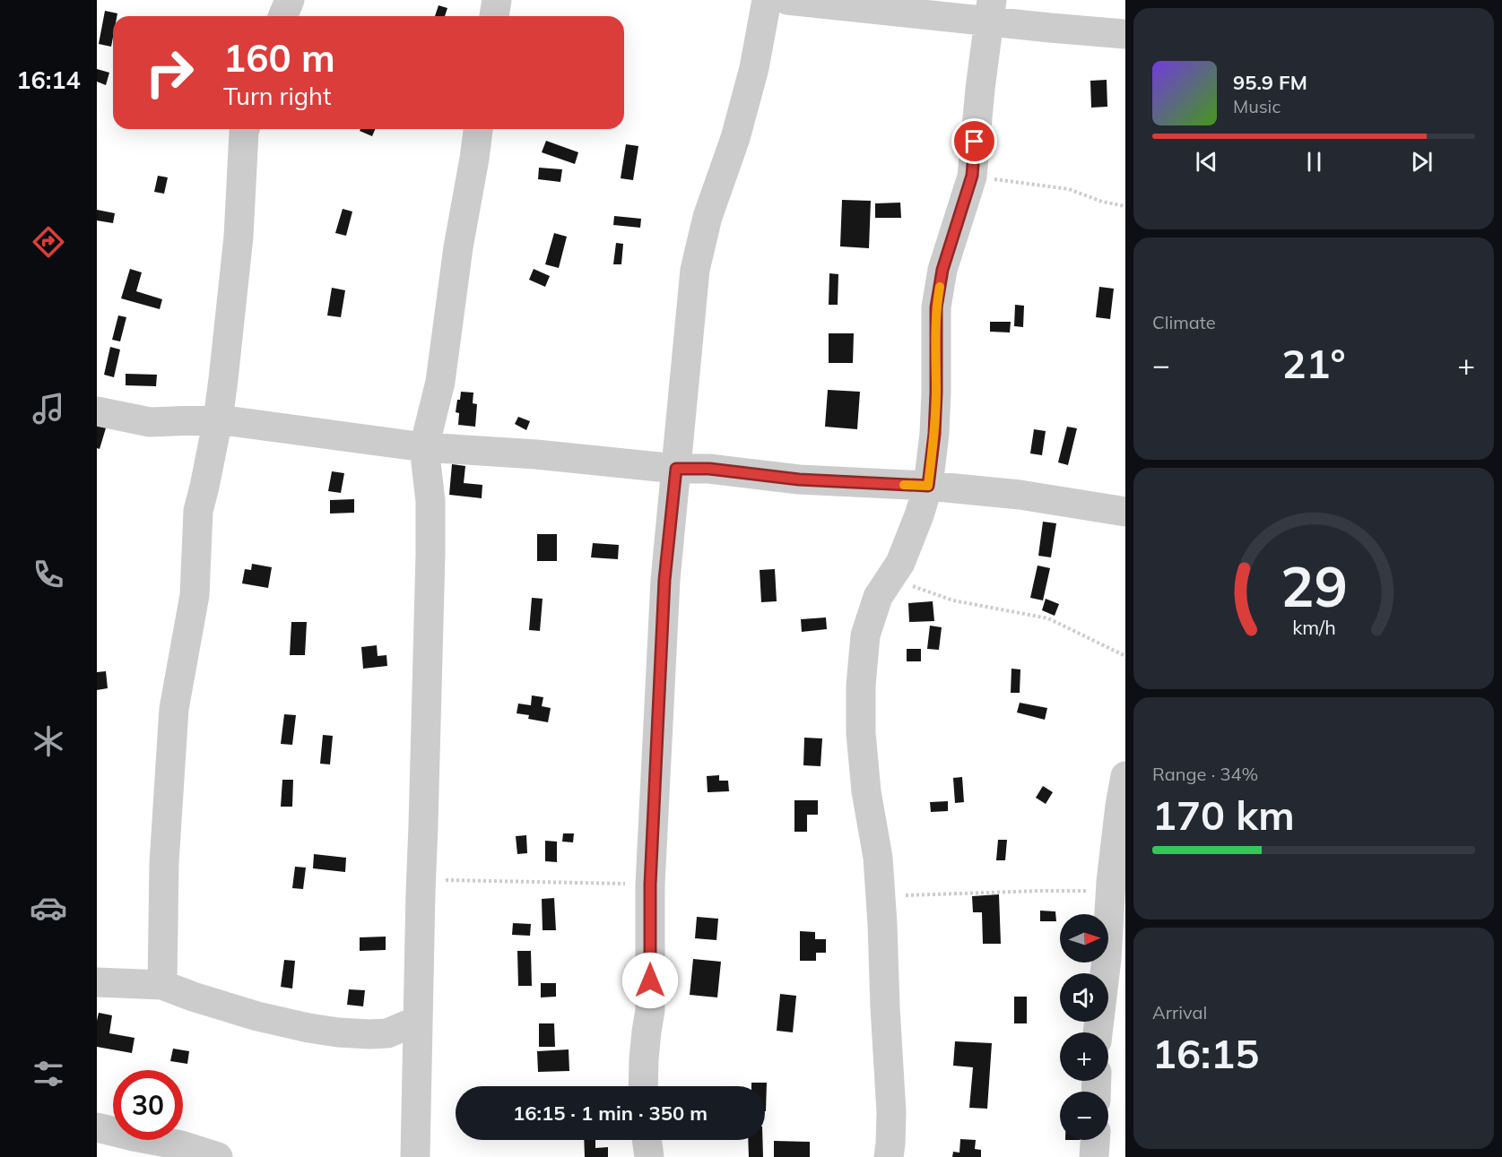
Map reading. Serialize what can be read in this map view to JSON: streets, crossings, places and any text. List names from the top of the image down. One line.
{"north":"right","page":{"tabs":"16:14","turn":["160 m","Turn right"],"song":["95.9 FM","Music"],"tile":["Climate",["Range · 34%","170 km"],["Arrival","16:15"]],"heat":["−","21°","+"],"map_buttons":["+","−"],"limit":"30","trip":"16:15 · 1 min · 350 m","gauge":["29","km/h"]}}
